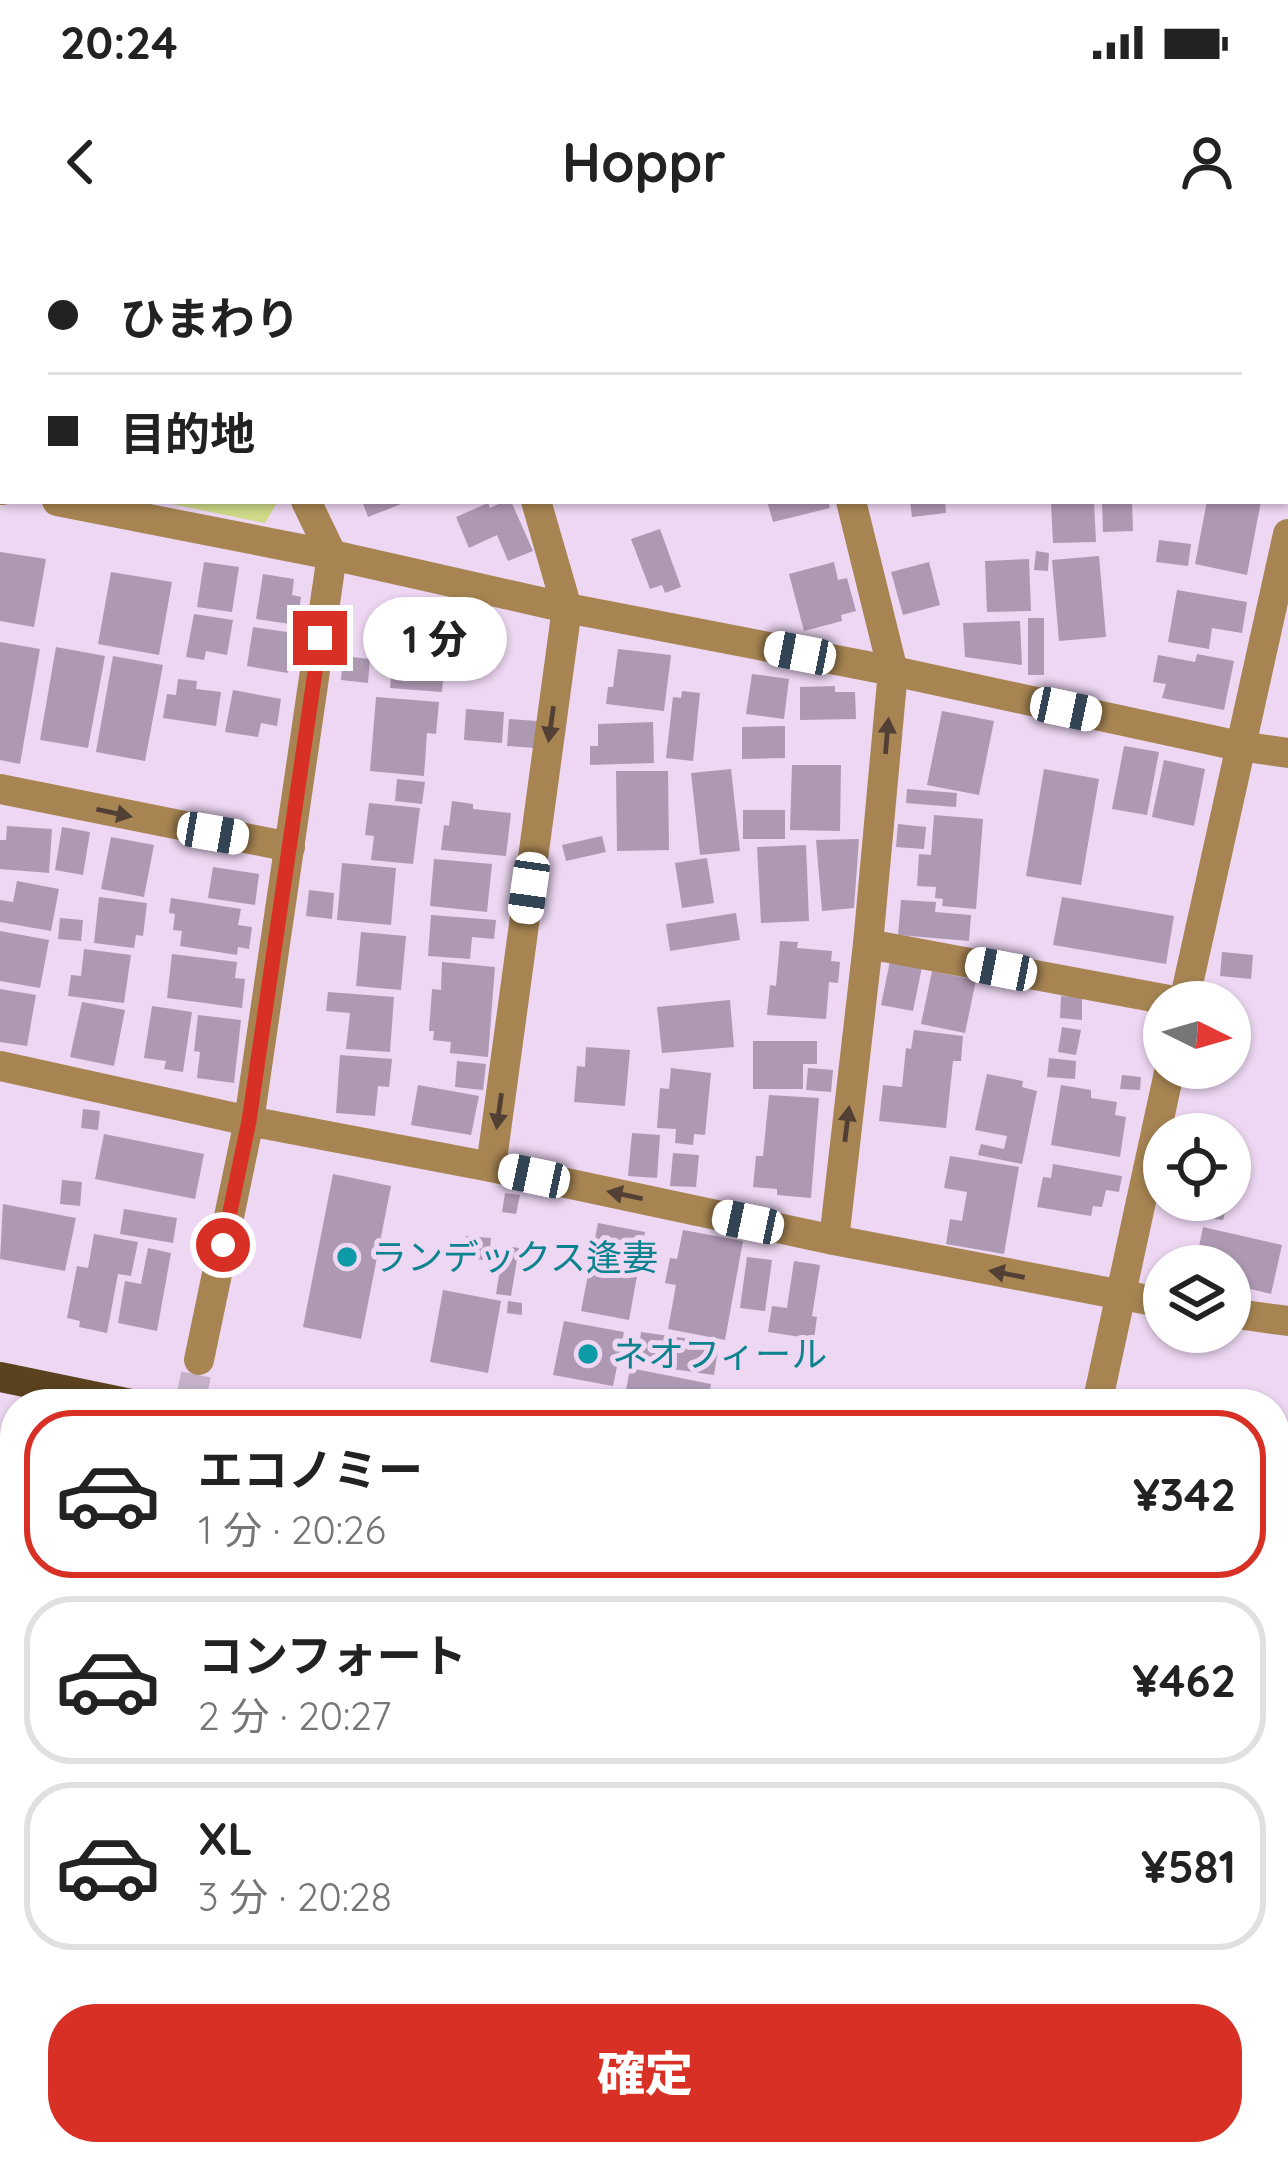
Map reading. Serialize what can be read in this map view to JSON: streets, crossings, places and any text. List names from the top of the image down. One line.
{"places":["ランデックス逢妻","ネオフィール"],"north":"right","page":{"status":"20:24","header":"Hoppr","banner":["ひまわり","目的地"],"bubble":"1 分","list":[{"name":"エコノミー","note":"1 分 · 20:26","value":"¥342"},{"name":"コンフォート","note":"2 分 · 20:27","value":"¥462"},{"name":"XL","note":"3 分 · 20:28","value":"¥581"}],"buttons":"確定"}}
